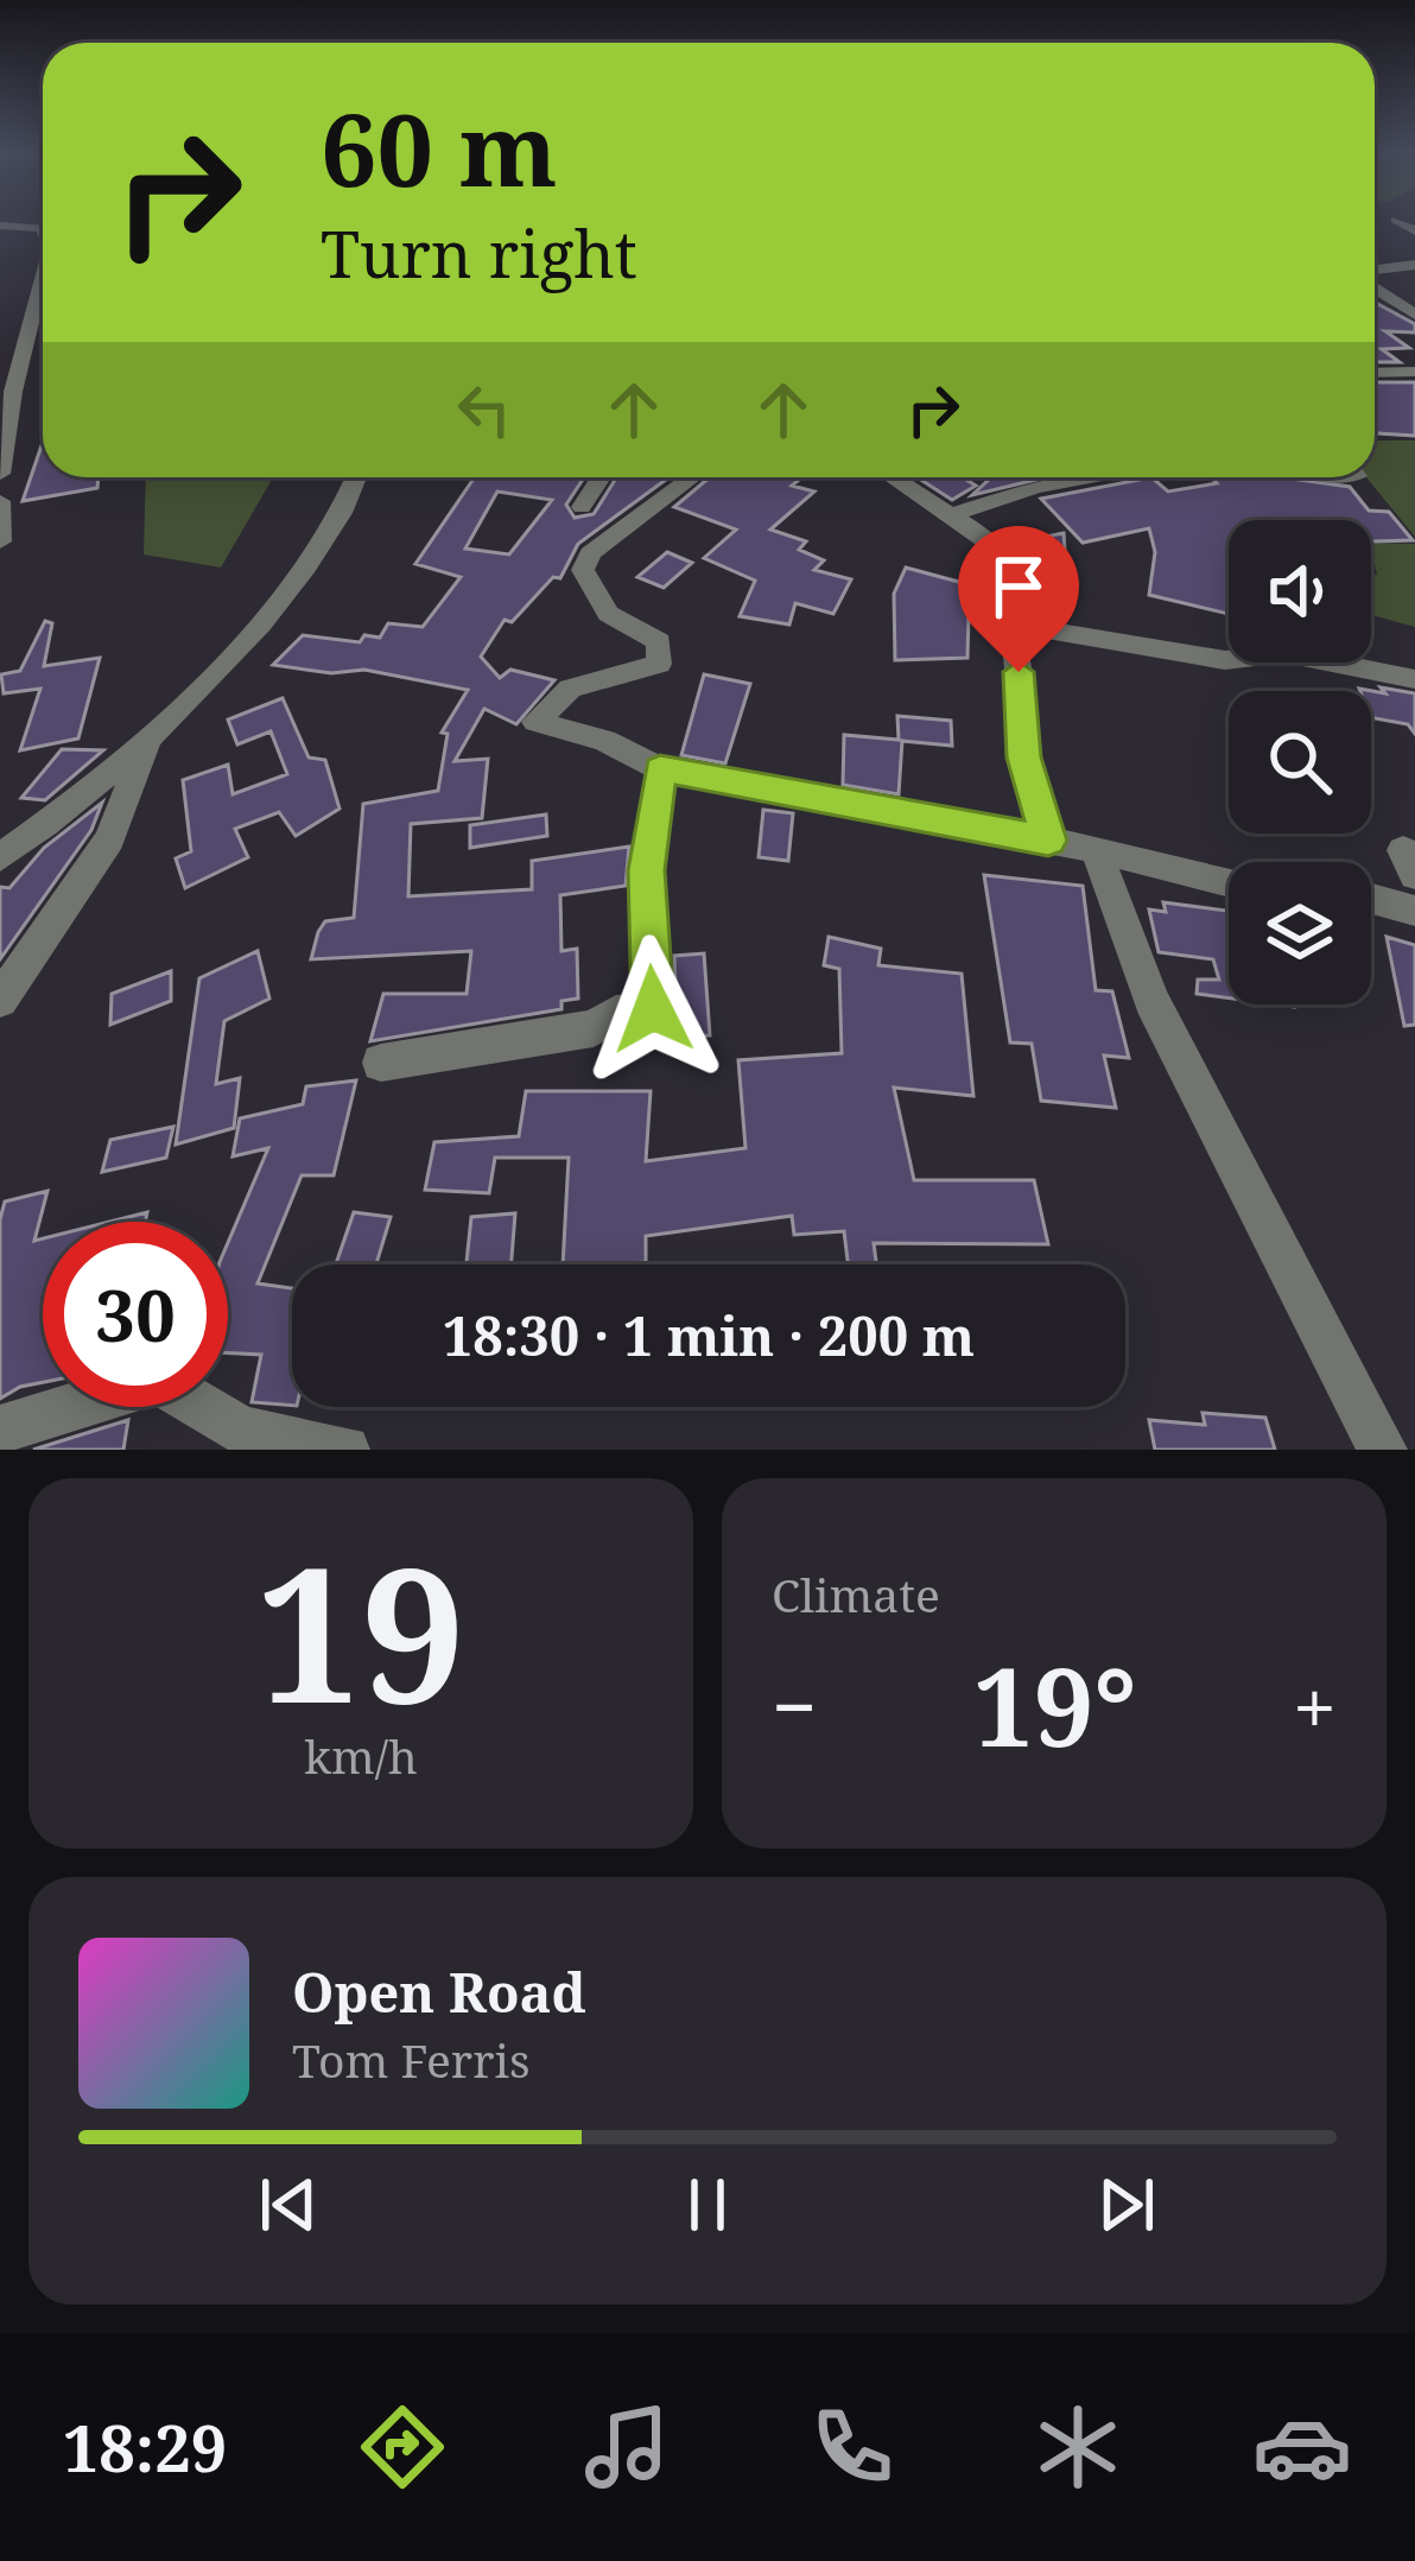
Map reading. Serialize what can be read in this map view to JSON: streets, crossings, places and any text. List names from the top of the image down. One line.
{"page":{"turn":["60 m","Turn right"],"limit":"30","trip":"18:30 · 1 min · 200 m","tile":[["19","km/h"],"Climate"],"heat":["−","19°","+"],"song":["Open Road","Tom Ferris"],"tabs":"18:29"}}
